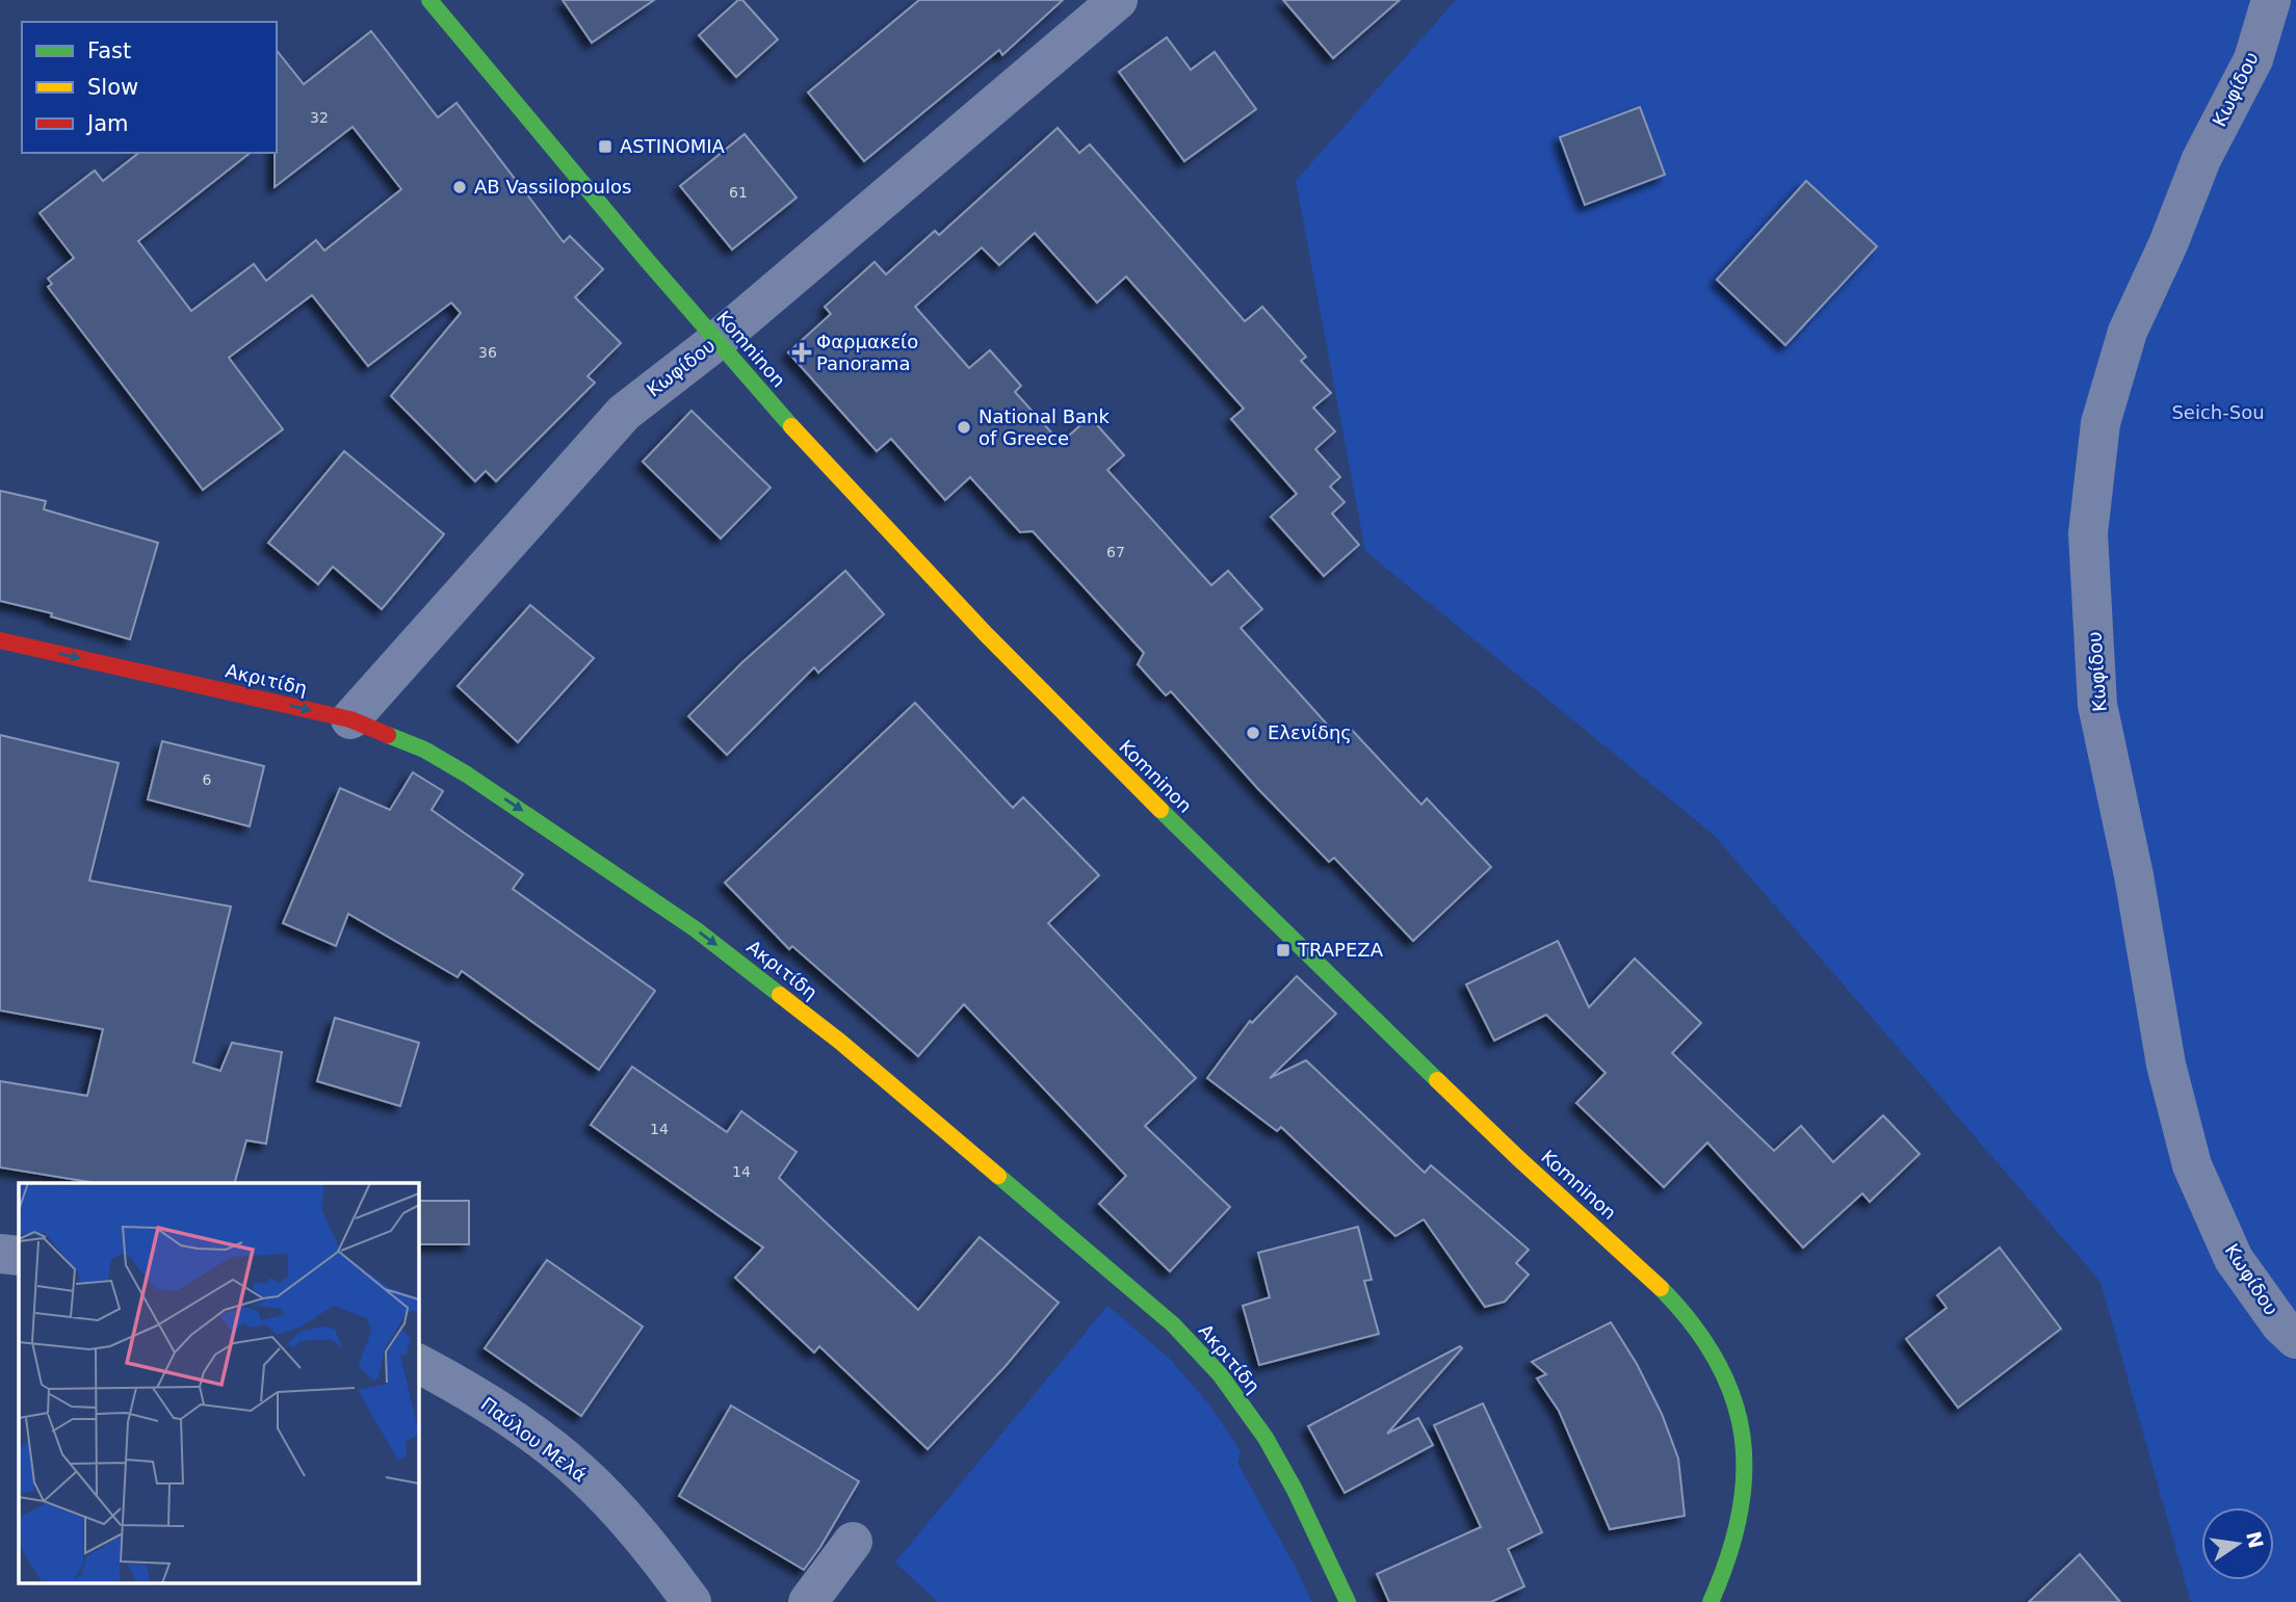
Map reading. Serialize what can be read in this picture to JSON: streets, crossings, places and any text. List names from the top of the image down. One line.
{"streets":{"main road":["Komninon","Ακριτίδη"],"street":["Κωφίδου","Παύλου Μελά"]},"crossings":[["Κωφίδου","Komninon"],["Κωφίδου","Ακριτίδη"]],"one_way":["Ακριτίδη"],"parks":["Seich-Sou"],"places":{"transit":["ASTINOMIA","TRAPEZA"],"other":["AB Vassilopoulos","National Bank of Greece","Ελενίδης"],"health":["Φαρμακείο Panorama"]},"house_numbers":["32","61","36","67","6","14","14"],"legend":["Fast","Slow","Jam"],"north":"right"}
